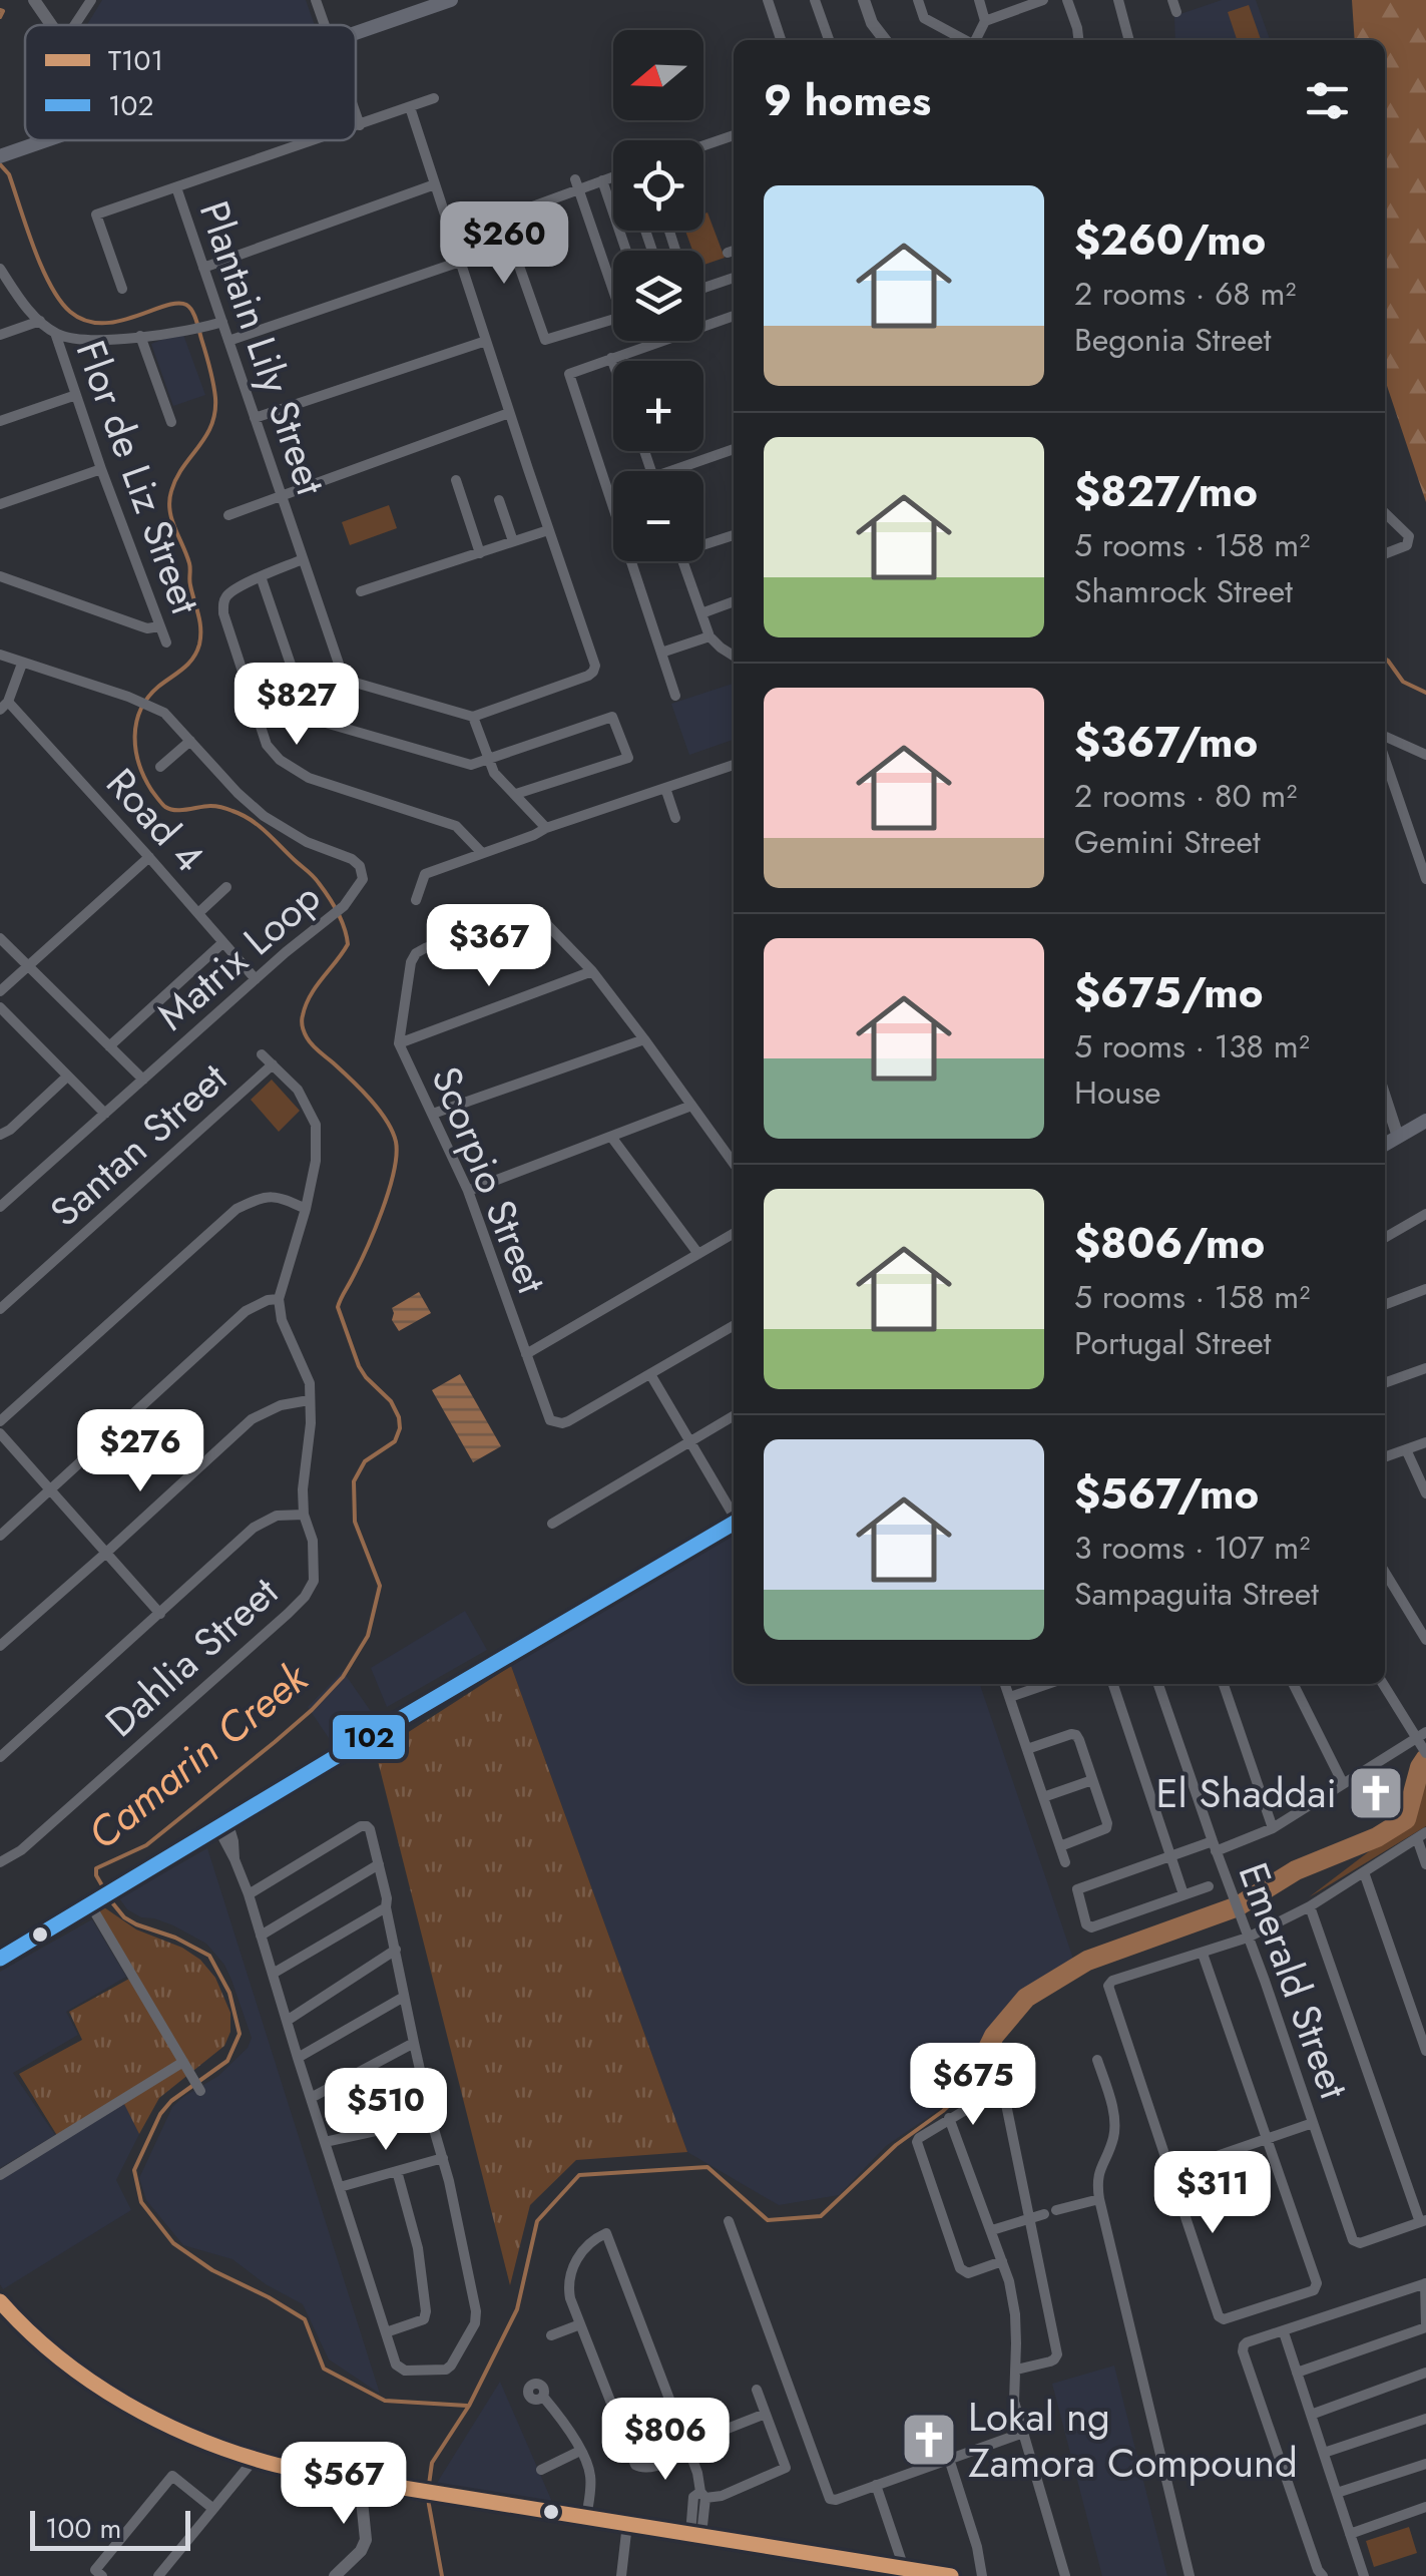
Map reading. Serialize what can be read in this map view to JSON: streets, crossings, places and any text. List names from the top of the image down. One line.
{"streets":{"street":["Plantain Lily Street","Flor de Liz Street","Road 4","Matrix Loop","Santan Street","Scorpio Street","Dahlia Street","Emerald Street"]},"crossings":[["Road 4","Matrix Loop"]],"water":["Camarin Creek"],"places":{"church":["El Shaddai","Lokal ng Zamora Compound"]},"lines":["transit line 102","transit line T101"],"legend":["T101","102"],"scale_bar":"100 m","north":"left","page":{"map_buttons":["+","−"],"heading":"9 homes","list":[{"name":"$260/mo","note":"2 rooms · 68 m² · Begonia Street"},{"name":"$827/mo","note":"5 rooms · 158 m² · Shamrock Street"},{"name":"$367/mo","note":"2 rooms · 80 m² · Gemini Street"},{"name":"$675/mo","note":"5 rooms · 138 m² · House"},{"name":"$806/mo","note":"5 rooms · 158 m² · Portugal Street"},{"name":"$567/mo","note":"3 rooms · 107 m² · Sampaguita Street"}],"price":["$260","$827","$367","$276","$675","$510","$311","$806","$567"],"scale":"100 m"}}
